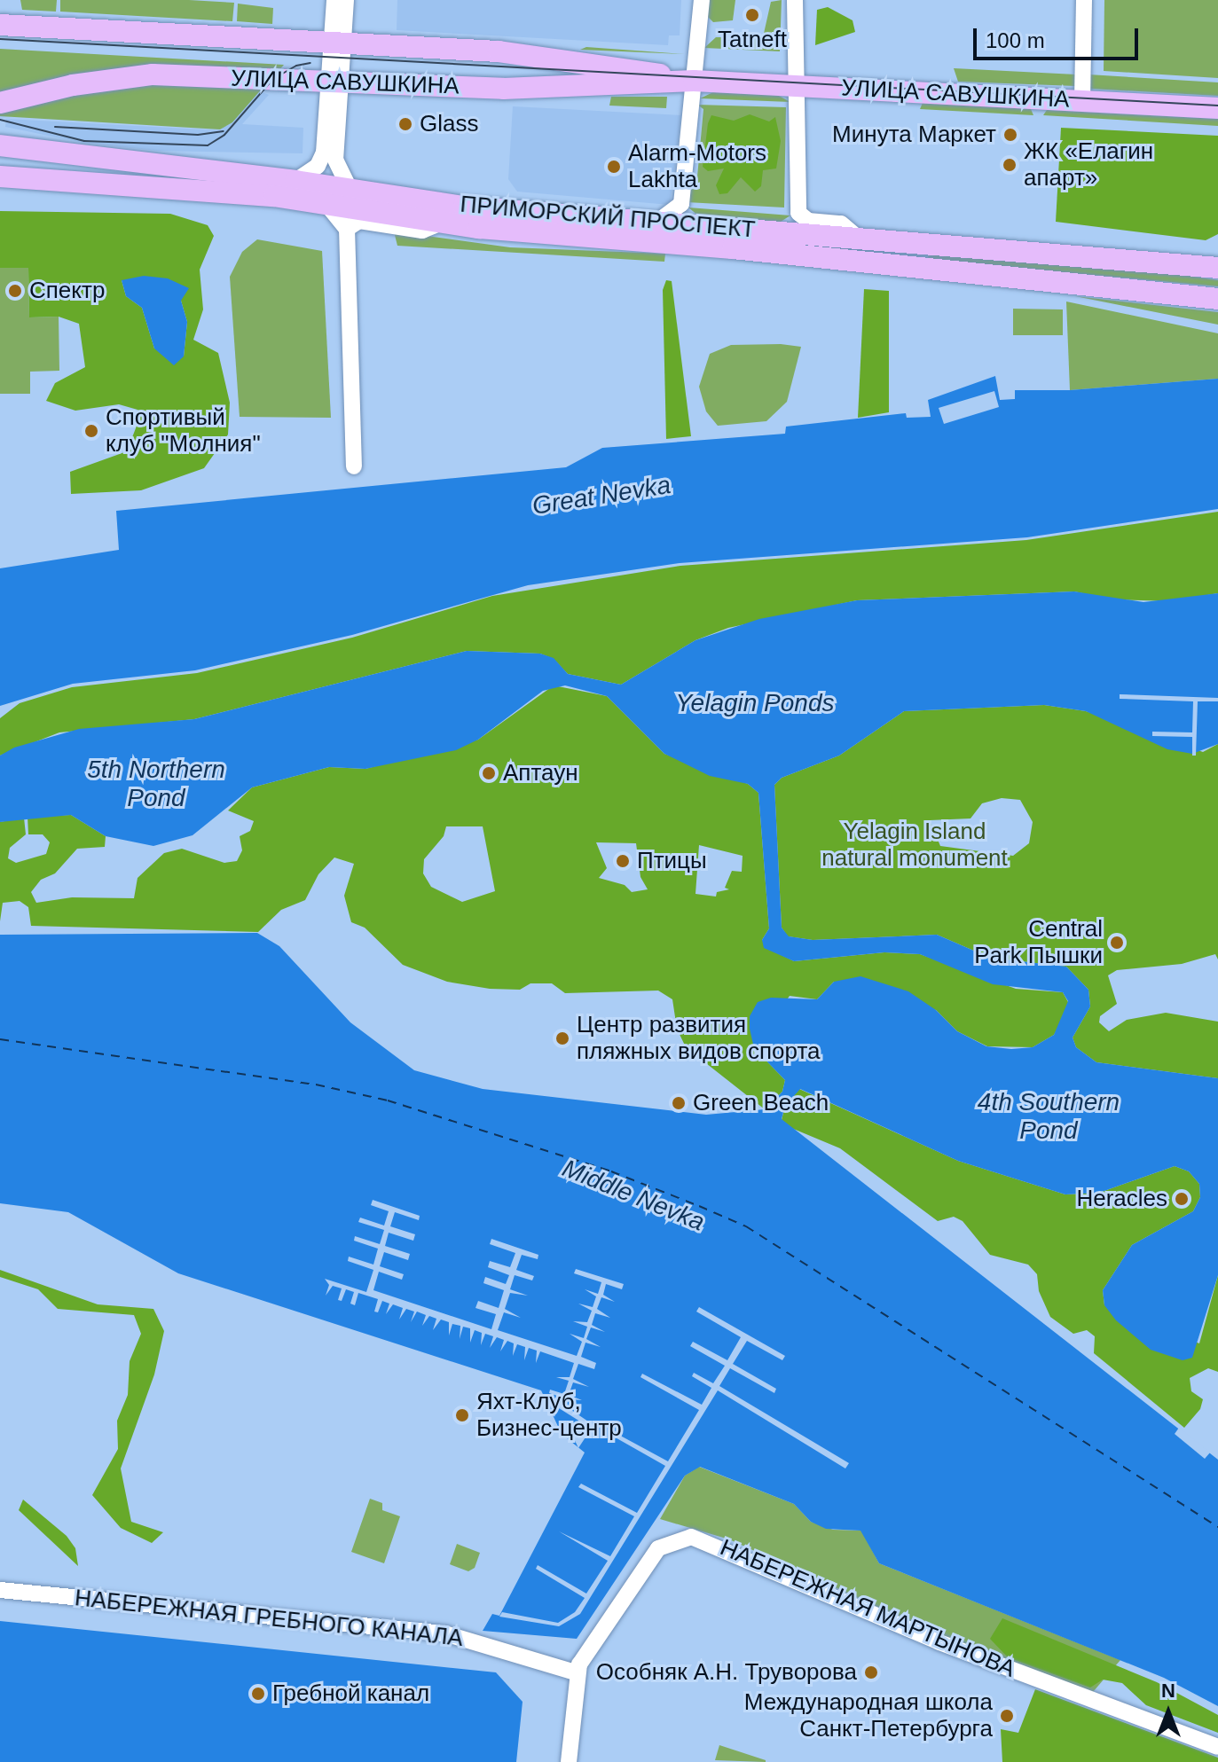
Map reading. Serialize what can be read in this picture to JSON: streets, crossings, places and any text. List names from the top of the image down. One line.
{"streets":{"main road":["УЛИЦА САВУШКИНА","ПРИМОРСКИЙ ПРОСПЕКТ"],"street":["НАБЕРЕЖНАЯ МАРТЫНОВА","НАБЕРЕЖНАЯ ГРЕБНОГО КАНАЛА"]},"crossings":[["НАБЕРЕЖНАЯ МАРТЫНОВА","НАБЕРЕЖНАЯ ГРЕБНОГО КАНАЛА"]],"water":["Great Nevka","Yelagin Ponds","5th Northern Pond","4th Southern Pond","Middle Nevka"],"parks":["Yelagin Island natural monument"],"places":["Tatneft","Glass","Минута Маркет","ЖК «Елагин апарт»","Alarm-Motors Lakhta","Спектр","Спортивый клуб \"Молния\"","Аптаун","Птицы","Central Park Пышки","Центр развития пляжных видов спорта","Green Beach","Heracles","Яхт-Клуб, Бизнес-центр","Особняк А.Н. Труворова","Гребной канал","Международная школа Санкт-Петербурга"],"scale_bar":"100 m","north":"top"}
